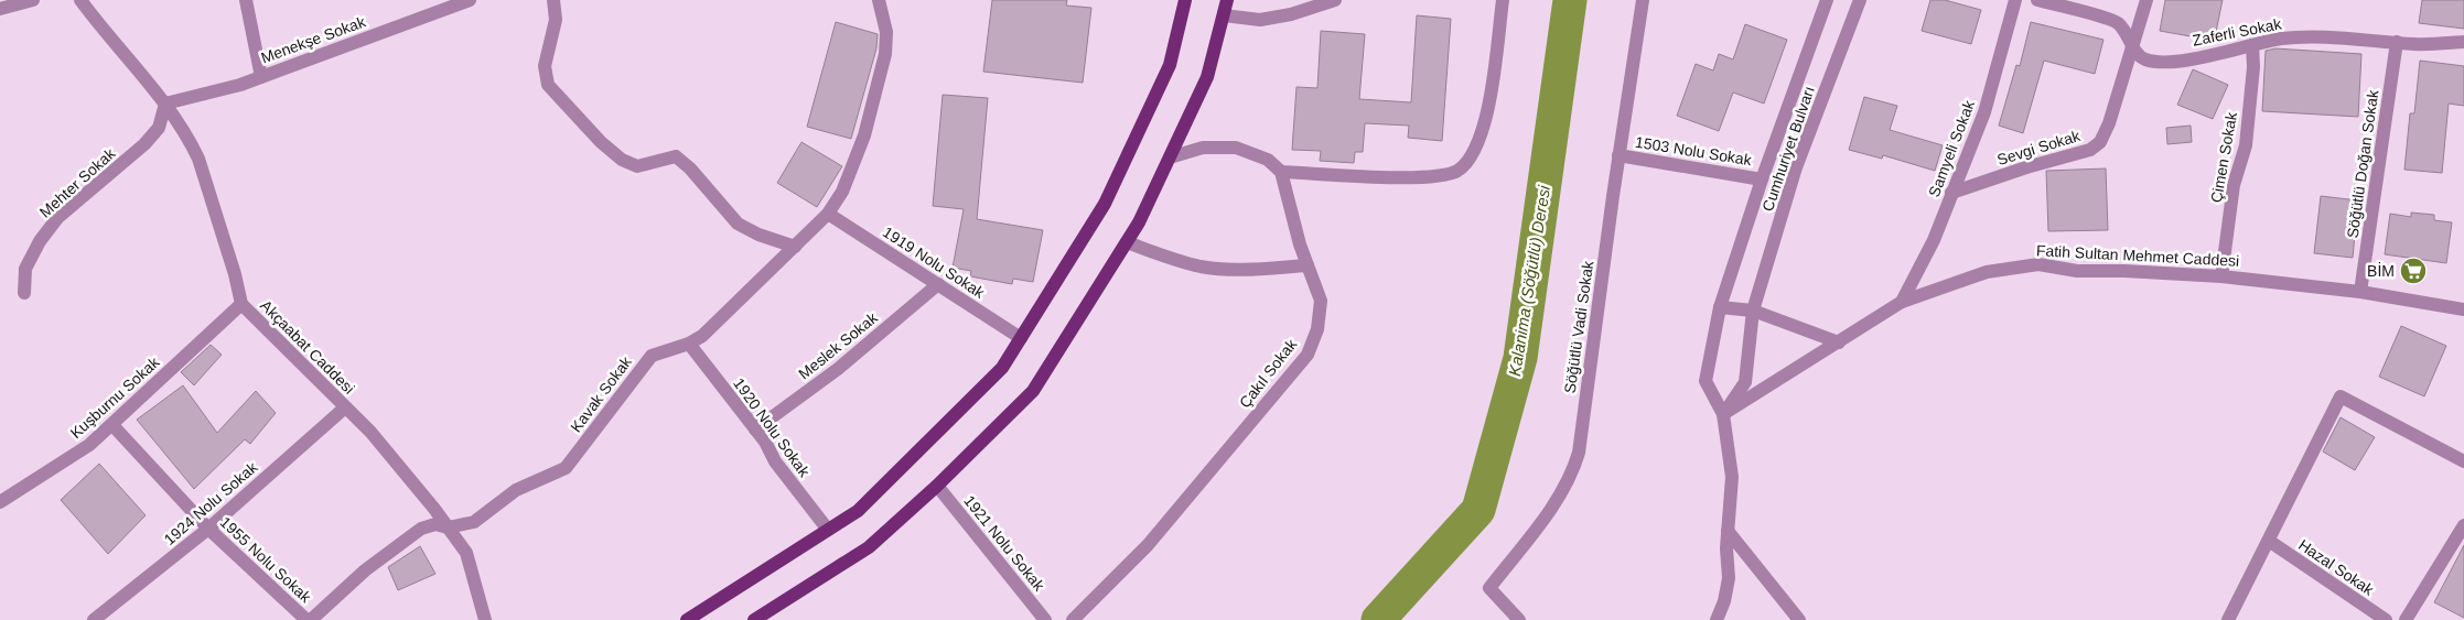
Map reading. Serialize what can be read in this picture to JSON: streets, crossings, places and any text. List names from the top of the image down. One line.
{"streets":{"street":["Zaferli Sokak","Menekşe Sokak","Sevgi Sokak","Cumhuriyet Bulvarı","Samyeli Sokak","1503 Nolu Sokak","Çimen Sokak","Söğütlü Doğan Sokak","Mehter Sokak","Fatih Sultan Mehmet Caddesi","1919 Nolu Sokak","Söğütlü Vadi Sokak","Meslek Sokak","Akçaabat Caddesi","Çakıl Sokak","Kavak Sokak","Kuşburnu Sokak","1920 Nolu Sokak","1924 Nolu Sokak","1921 Nolu Sokak","1955 Nolu Sokak","Hazal Sokak"]},"crossings":[["Zaferli Sokak","Sevgi Sokak"],["Zaferli Sokak","Çimen Sokak"],["Zaferli Sokak","Söğütlü Doğan Sokak"],["Menekşe Sokak","Mehter Sokak"],["Menekşe Sokak","Akçaabat Caddesi"],["Sevgi Sokak","Samyeli Sokak"],["Cumhuriyet Bulvarı","1503 Nolu Sokak"],["Cumhuriyet Bulvarı","Fatih Sultan Mehmet Caddesi"],["Samyeli Sokak","Fatih Sultan Mehmet Caddesi"],["1503 Nolu Sokak","Söğütlü Vadi Sokak"],["Çimen Sokak","Fatih Sultan Mehmet Caddesi"],["Söğütlü Doğan Sokak","Fatih Sultan Mehmet Caddesi"],["Mehter Sokak","Akçaabat Caddesi"],["1919 Nolu Sokak","Meslek Sokak"],["1919 Nolu Sokak","Kavak Sokak"],["Meslek Sokak","1920 Nolu Sokak"],["Akçaabat Caddesi","Kavak Sokak"],["Akçaabat Caddesi","Kuşburnu Sokak"],["Akçaabat Caddesi","1924 Nolu Sokak"],["Kavak Sokak","1920 Nolu Sokak"],["Kavak Sokak","1955 Nolu Sokak"],["Kuşburnu Sokak","1955 Nolu Sokak"],["1924 Nolu Sokak","1955 Nolu Sokak"]],"water":["Kalanima (Söğütlü) Deresi"],"places":{"supermarket":["BİM"]}}
